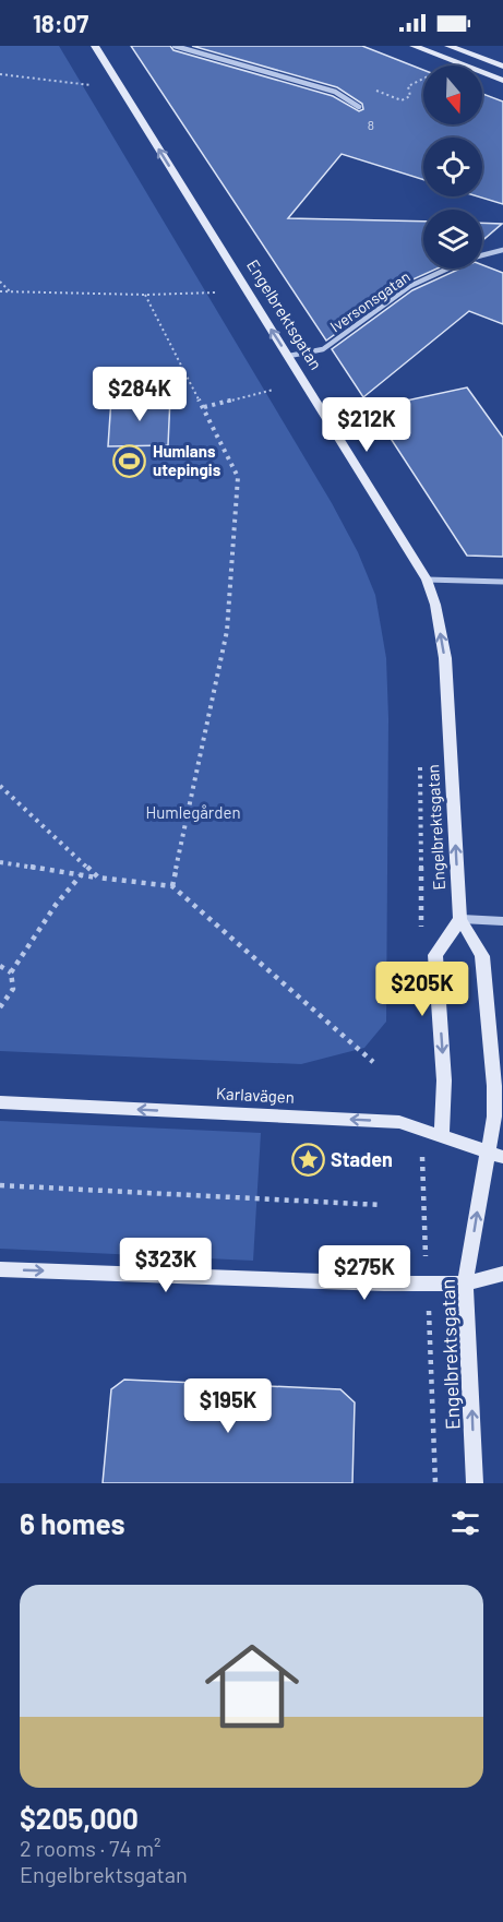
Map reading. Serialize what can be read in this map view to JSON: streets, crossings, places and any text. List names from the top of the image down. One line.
{"streets":{"street":["Iversonsgatan","Engelbrektsgatan","Karlavägen"]},"crossings":[["Iversonsgatan","Engelbrektsgatan"],["Engelbrektsgatan","Karlavägen"]],"one_way":["Engelbrektsgatan","Karlavägen"],"parks":["Humlegården"],"places":{"sports":["Humlans utepingis"],"place":["Staden"]},"house_numbers":["8"],"north":"bottom","page":{"status":"18:07","price":["$284K","$212K","$205K","$323K","$275K","$195K"],"heading":"6 homes","list":[{"name":"$205,000","note":"2 rooms · 74 m² · Engelbrektsgatan"}]}}
